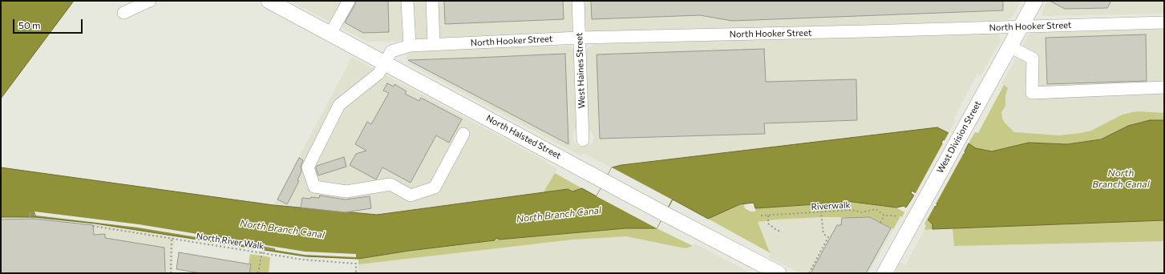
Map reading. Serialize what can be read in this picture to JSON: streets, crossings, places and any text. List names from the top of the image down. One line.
{"streets":{"main road":["North Halsted Street","West Division Street"],"street":["North Hooker Street","West Haines Street"],"path":["Riverwalk","North River Walk"]},"crossings":[["North Hooker Street","West Haines Street"],["North Hooker Street","North Halsted Street"],["North Hooker Street","West Division Street"]],"water":["North Branch Canal"],"scale_bar":"50 m"}
